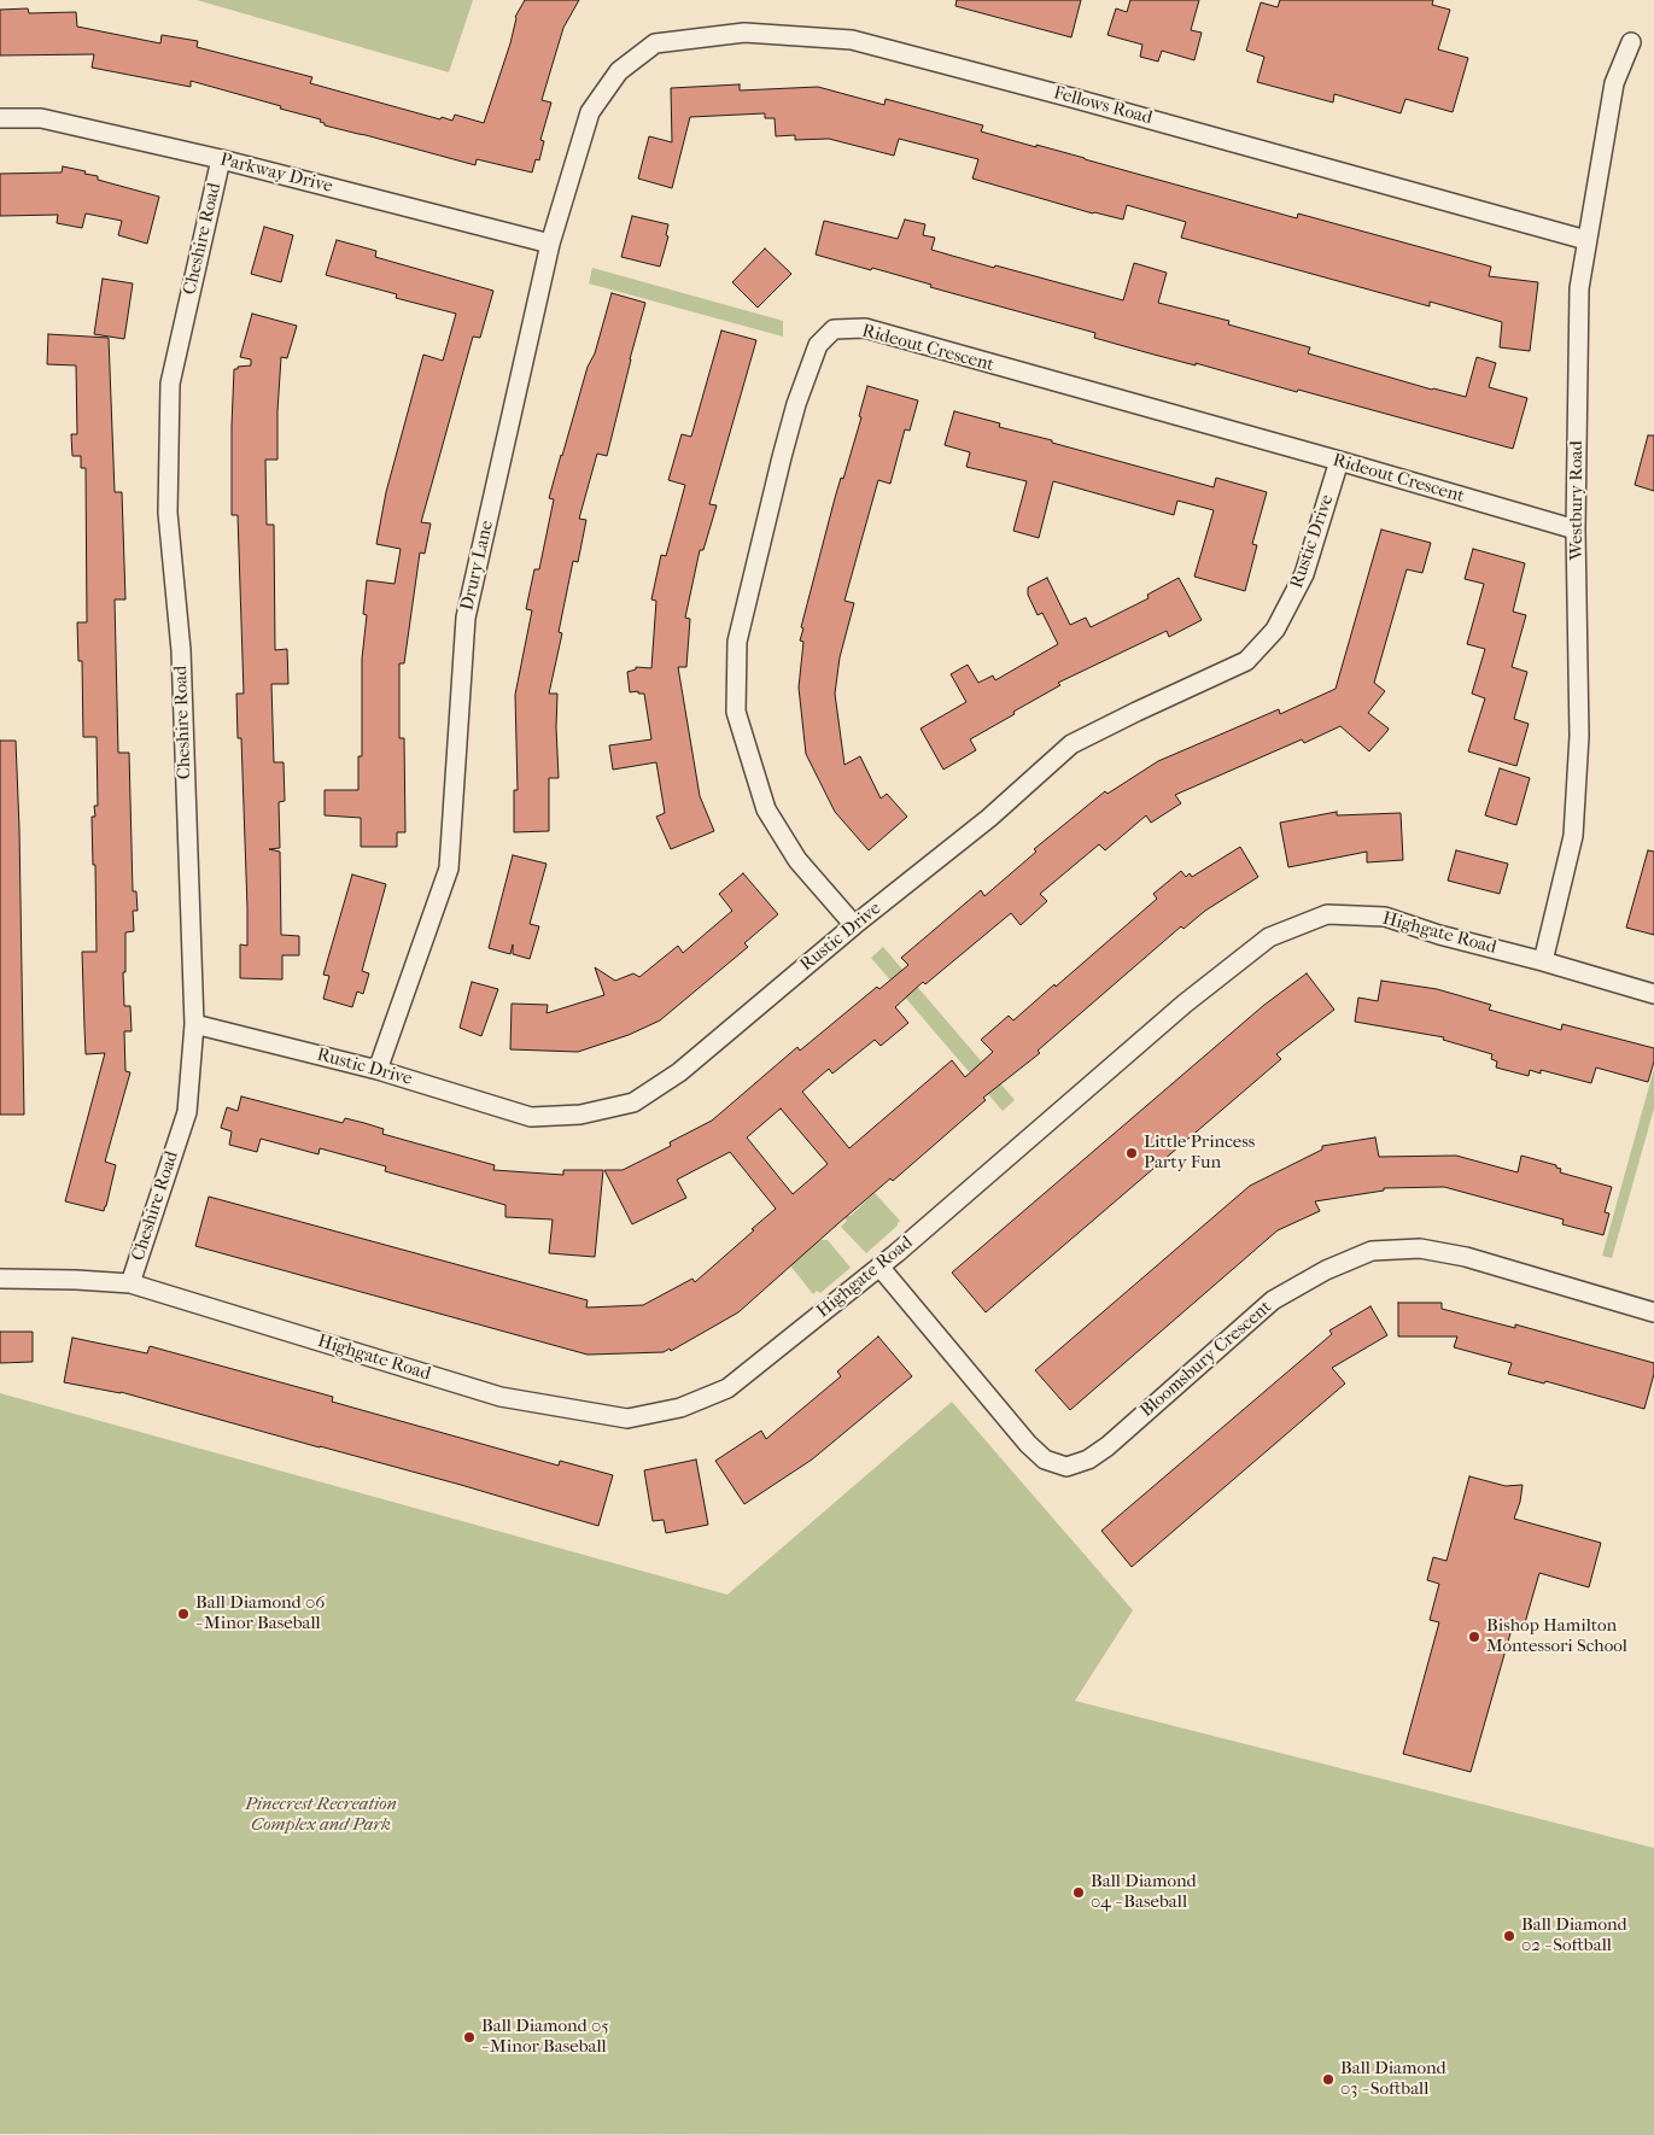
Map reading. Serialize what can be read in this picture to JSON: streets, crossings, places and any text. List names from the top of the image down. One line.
{"streets":{"street":["Fellows Road","Parkway Drive","Cheshire Road","Rideout Crescent","Westbury Road","Rustic Drive","Drury Lane","Highgate Road","Bloomsbury Crescent"]},"crossings":[["Fellows Road","Westbury Road"],["Fellows Road","Drury Lane"],["Parkway Drive","Cheshire Road"],["Parkway Drive","Drury Lane"],["Cheshire Road","Rustic Drive"],["Cheshire Road","Highgate Road"],["Rideout Crescent","Westbury Road"],["Rideout Crescent","Rustic Drive"],["Westbury Road","Highgate Road"],["Rustic Drive","Drury Lane"],["Highgate Road","Bloomsbury Crescent"]],"parks":["Pinecrest Recreation Complex and Park"],"places":["Little Princess Party Fun","Ball Diamond 06 - Minor Baseball","Bishop Hamilton Montessori School","Ball Diamond 04 - Baseball","Ball Diamond 02 - Softball","Ball Diamond 05 - Minor Baseball","Ball Diamond 03 - Softball"]}
